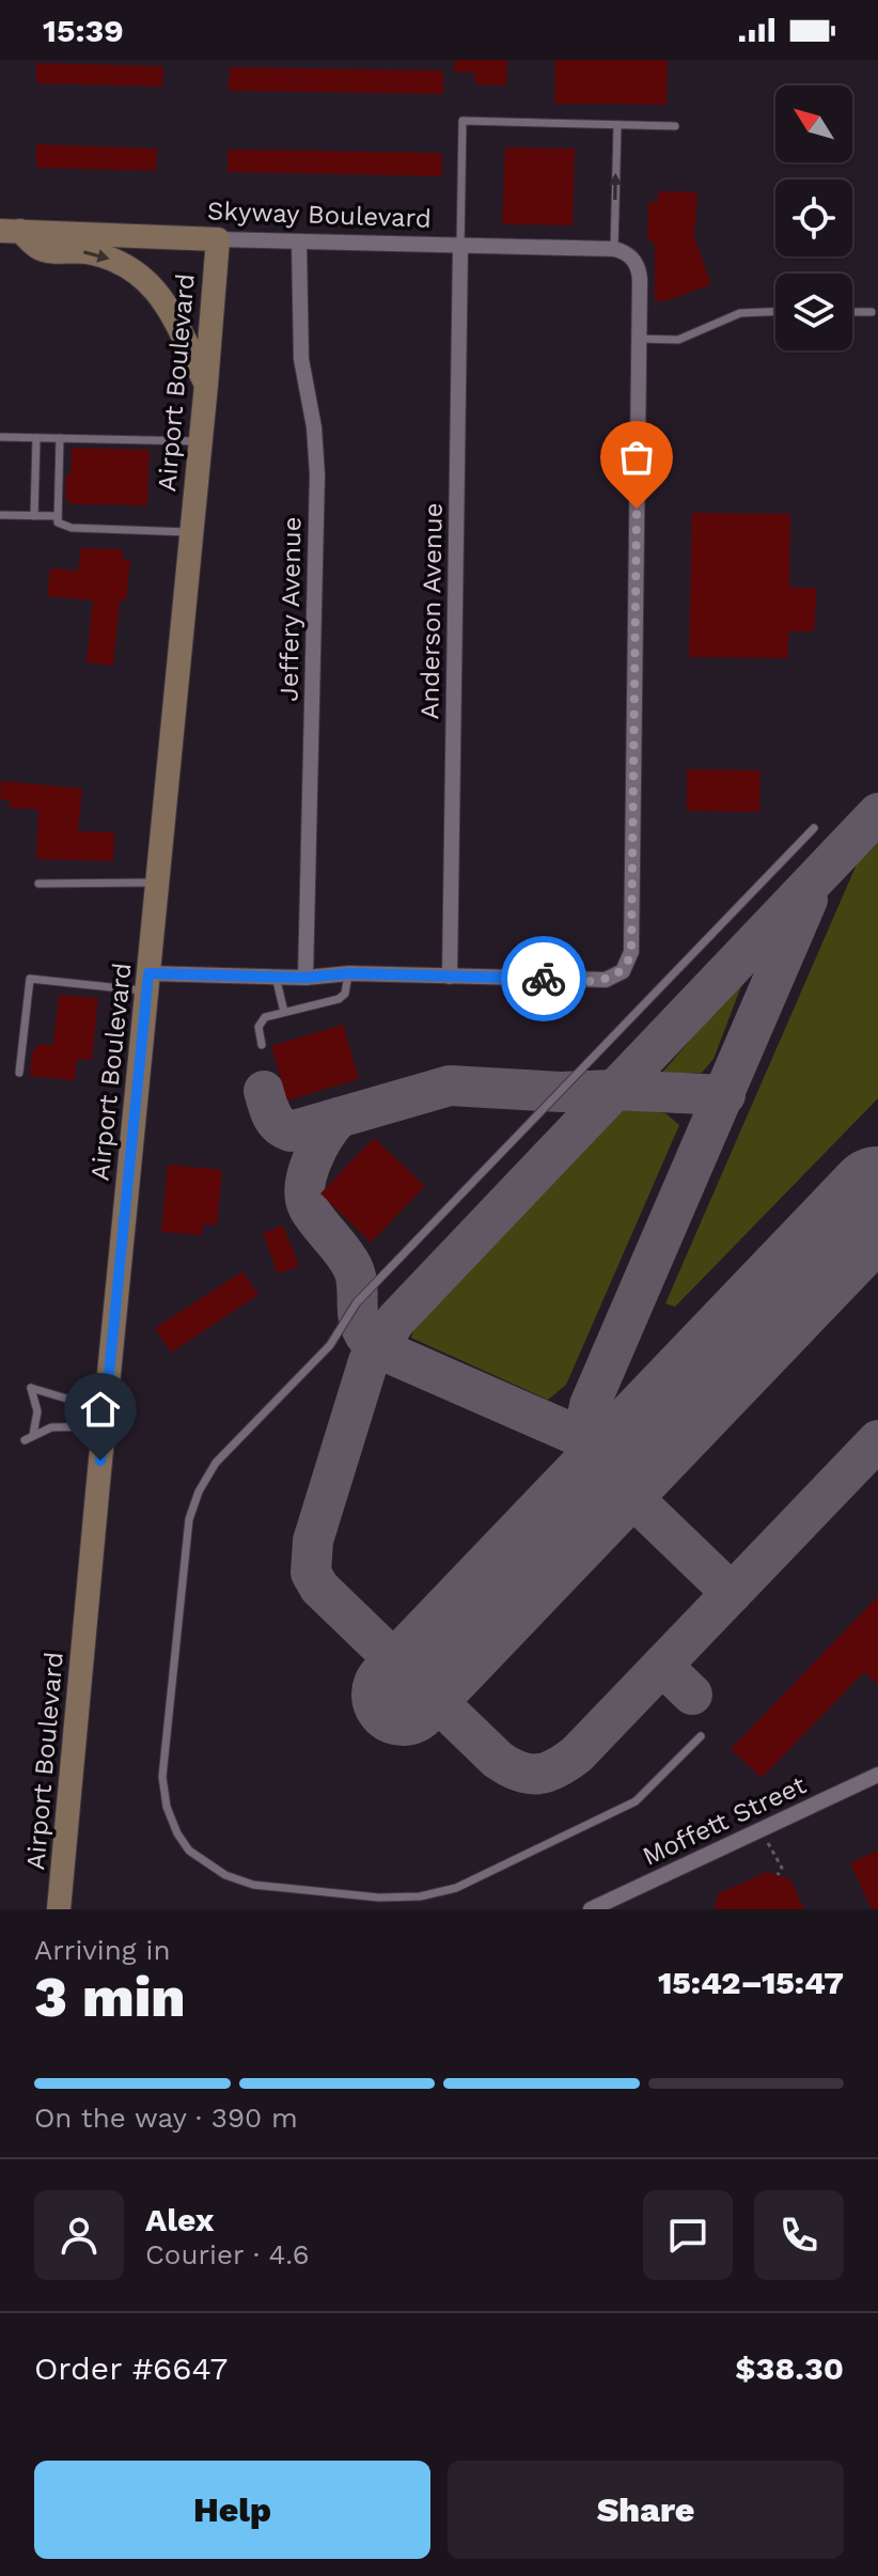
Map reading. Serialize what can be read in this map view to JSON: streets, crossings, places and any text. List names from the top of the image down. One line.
{"streets":{"main road":["Skyway Boulevard","Airport Boulevard"],"street":["Jeffery Avenue","Anderson Avenue","Moffett Street"]},"crossings":[["Skyway Boulevard","Airport Boulevard"],["Skyway Boulevard","Jeffery Avenue"],["Skyway Boulevard","Anderson Avenue"]],"north":"top left","page":{"status":"15:39","heading":["3 min","Arriving in","15:42–15:47"],"panel":["Alex","Courier · 4.6","Order #6647","$38.30"],"bar":"On the way · 390 m","buttons":["Help","Share"]}}
